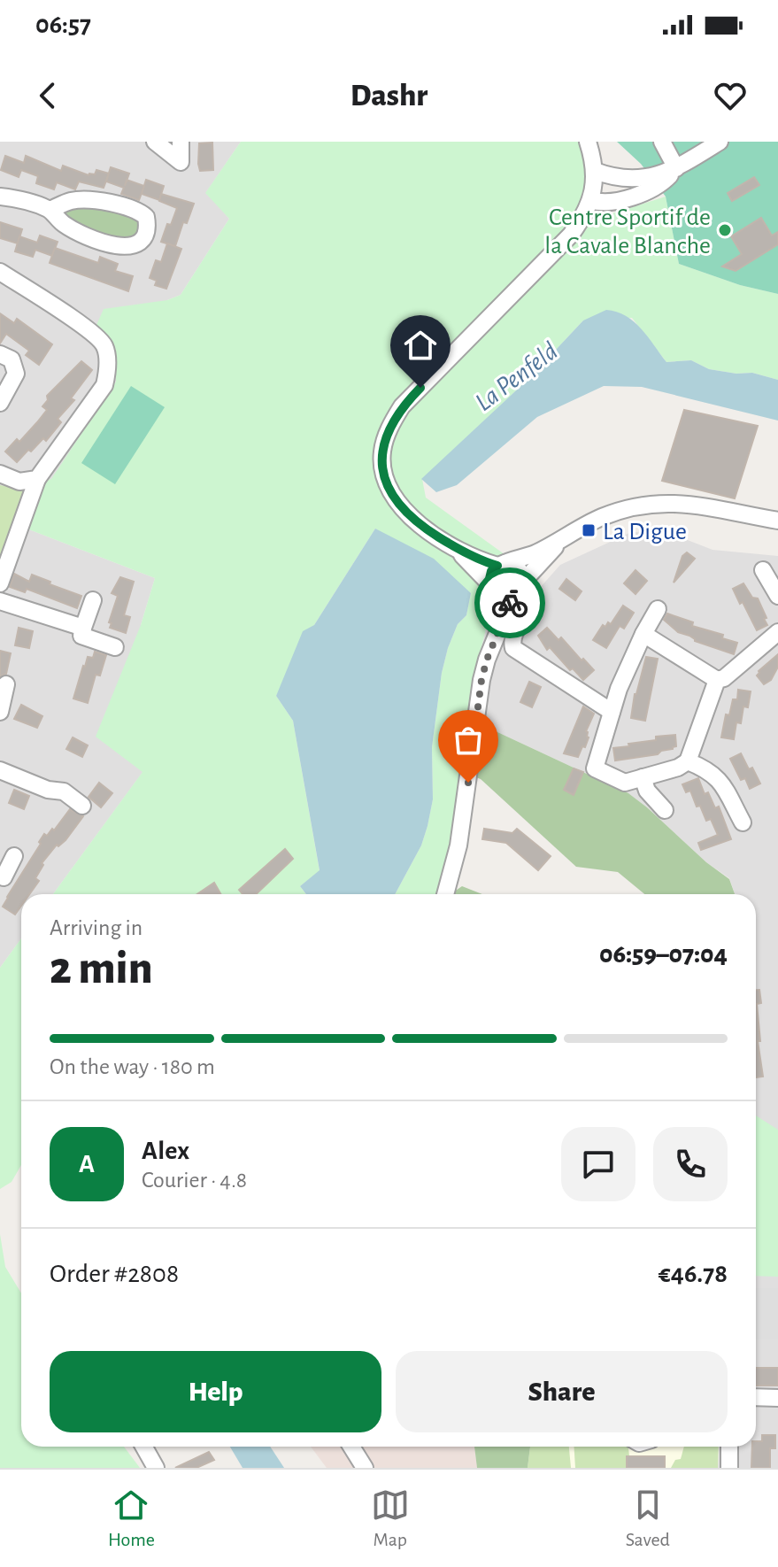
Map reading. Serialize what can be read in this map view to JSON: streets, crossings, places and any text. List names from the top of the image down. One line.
{"water":["La Penfeld"],"places":{"other":["Centre Sportif de la Cavale Blanche"],"transit":["La Digue"]},"page":{"status":"06:57","header":"Dashr","heading":["2 min","Arriving in","06:59–07:04"],"panel":["Alex","Courier · 4.8","Order #2808","€46.78"],"bar":"On the way · 180 m","round":"A","buttons":["Help","Share"],"tabs":["Home","Map","Saved"]}}
